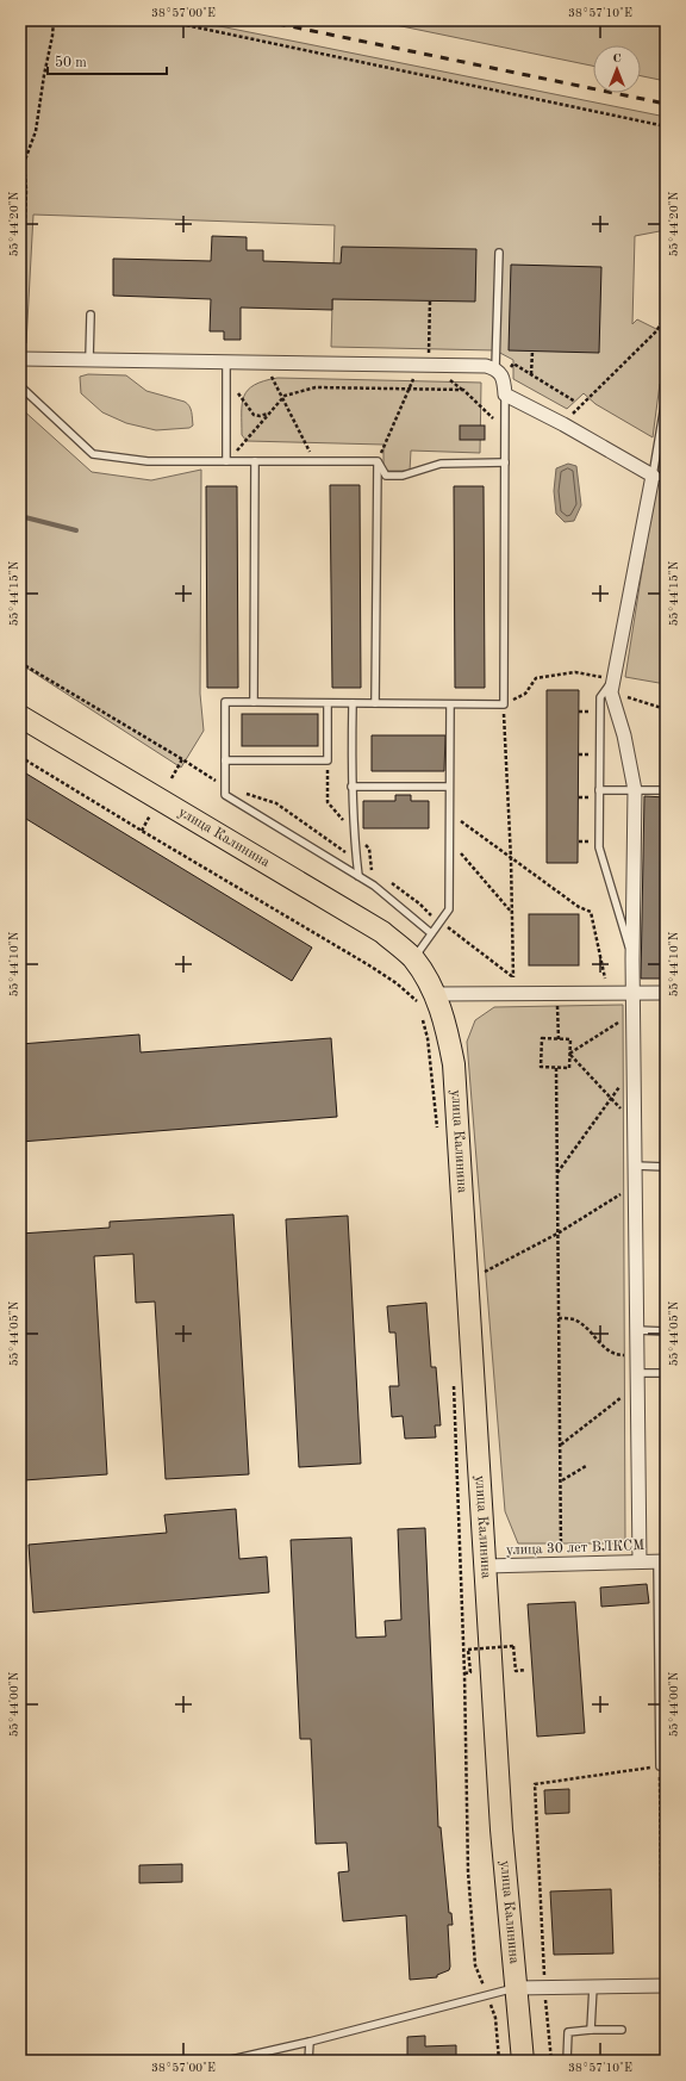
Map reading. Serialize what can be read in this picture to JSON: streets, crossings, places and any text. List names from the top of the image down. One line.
{"streets":{"highway":["улица Калинина"],"street":["улица 30 лет ВЛКСМ"]},"crossings":[["улица Калинина","улица 30 лет ВЛКСМ"]],"scale_bar":"50 m","north":"top","coordinates":["38°57'00\"E","38°57'10\"E","55°44'20\"N","55°44'15\"N","55°44'10\"N","55°44'05\"N","55°44'00\"N"]}
